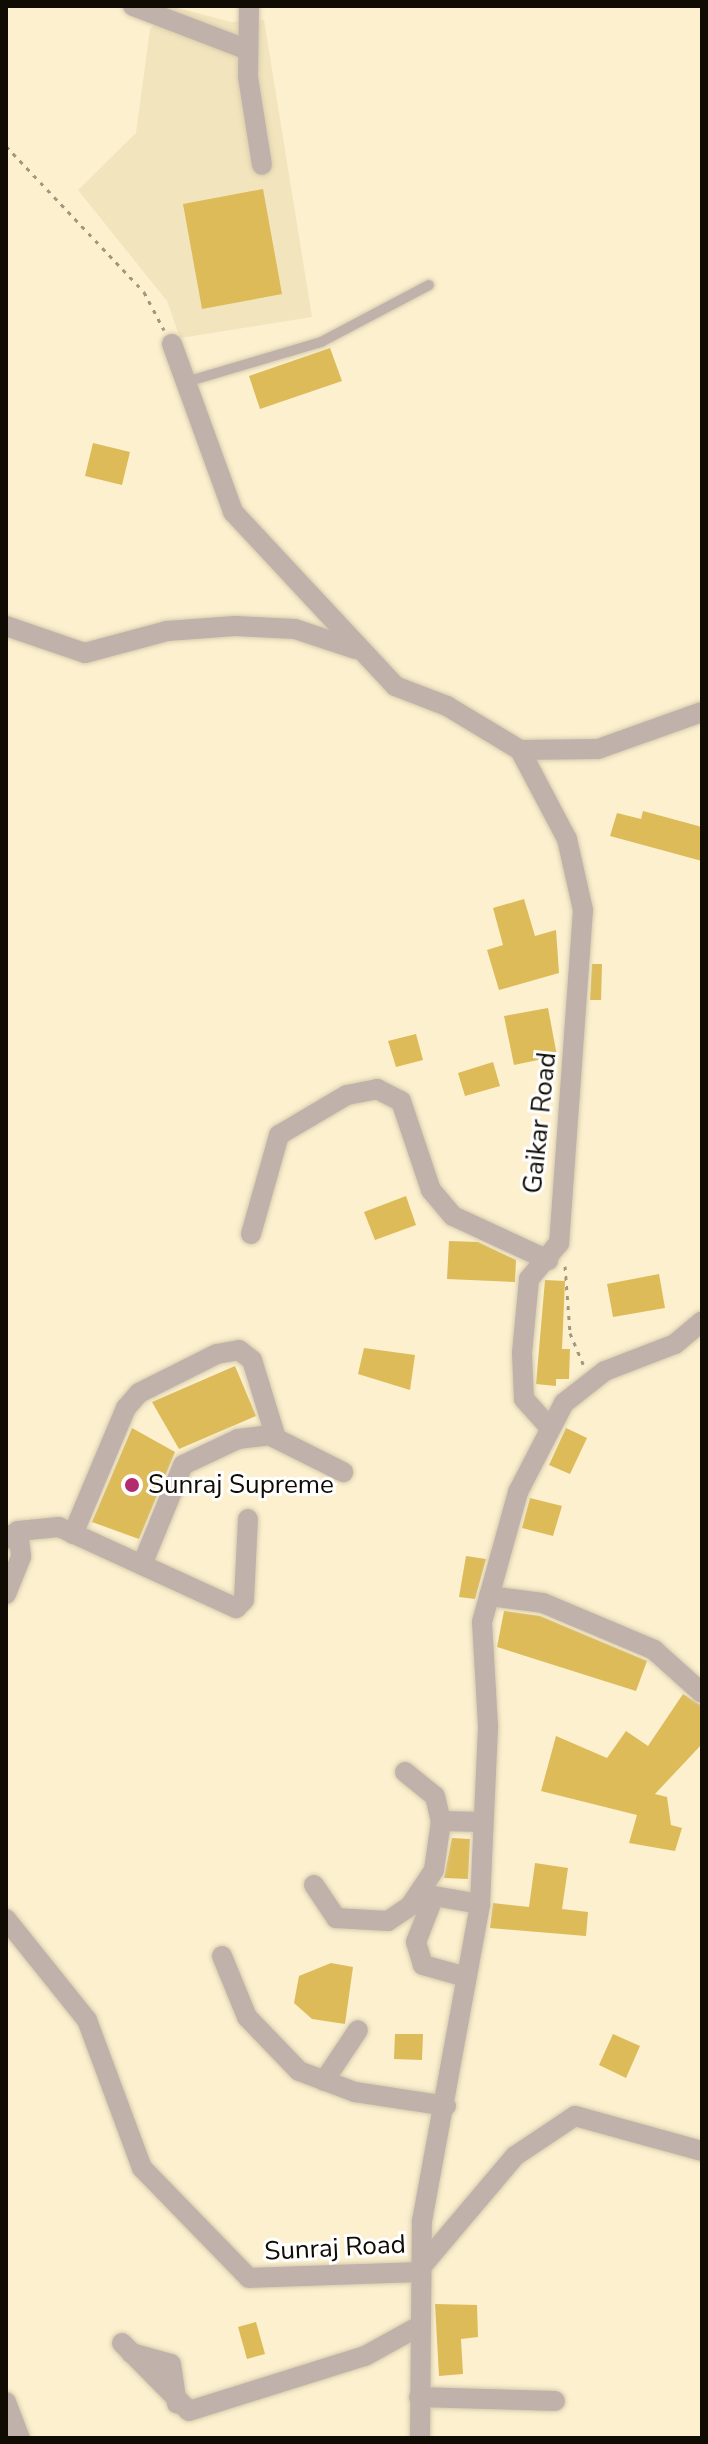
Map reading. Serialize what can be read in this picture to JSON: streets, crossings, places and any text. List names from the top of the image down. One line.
{"streets":{"street":["Gaikar Road","Sunraj Road"]},"places":["Sunraj Supreme"]}
